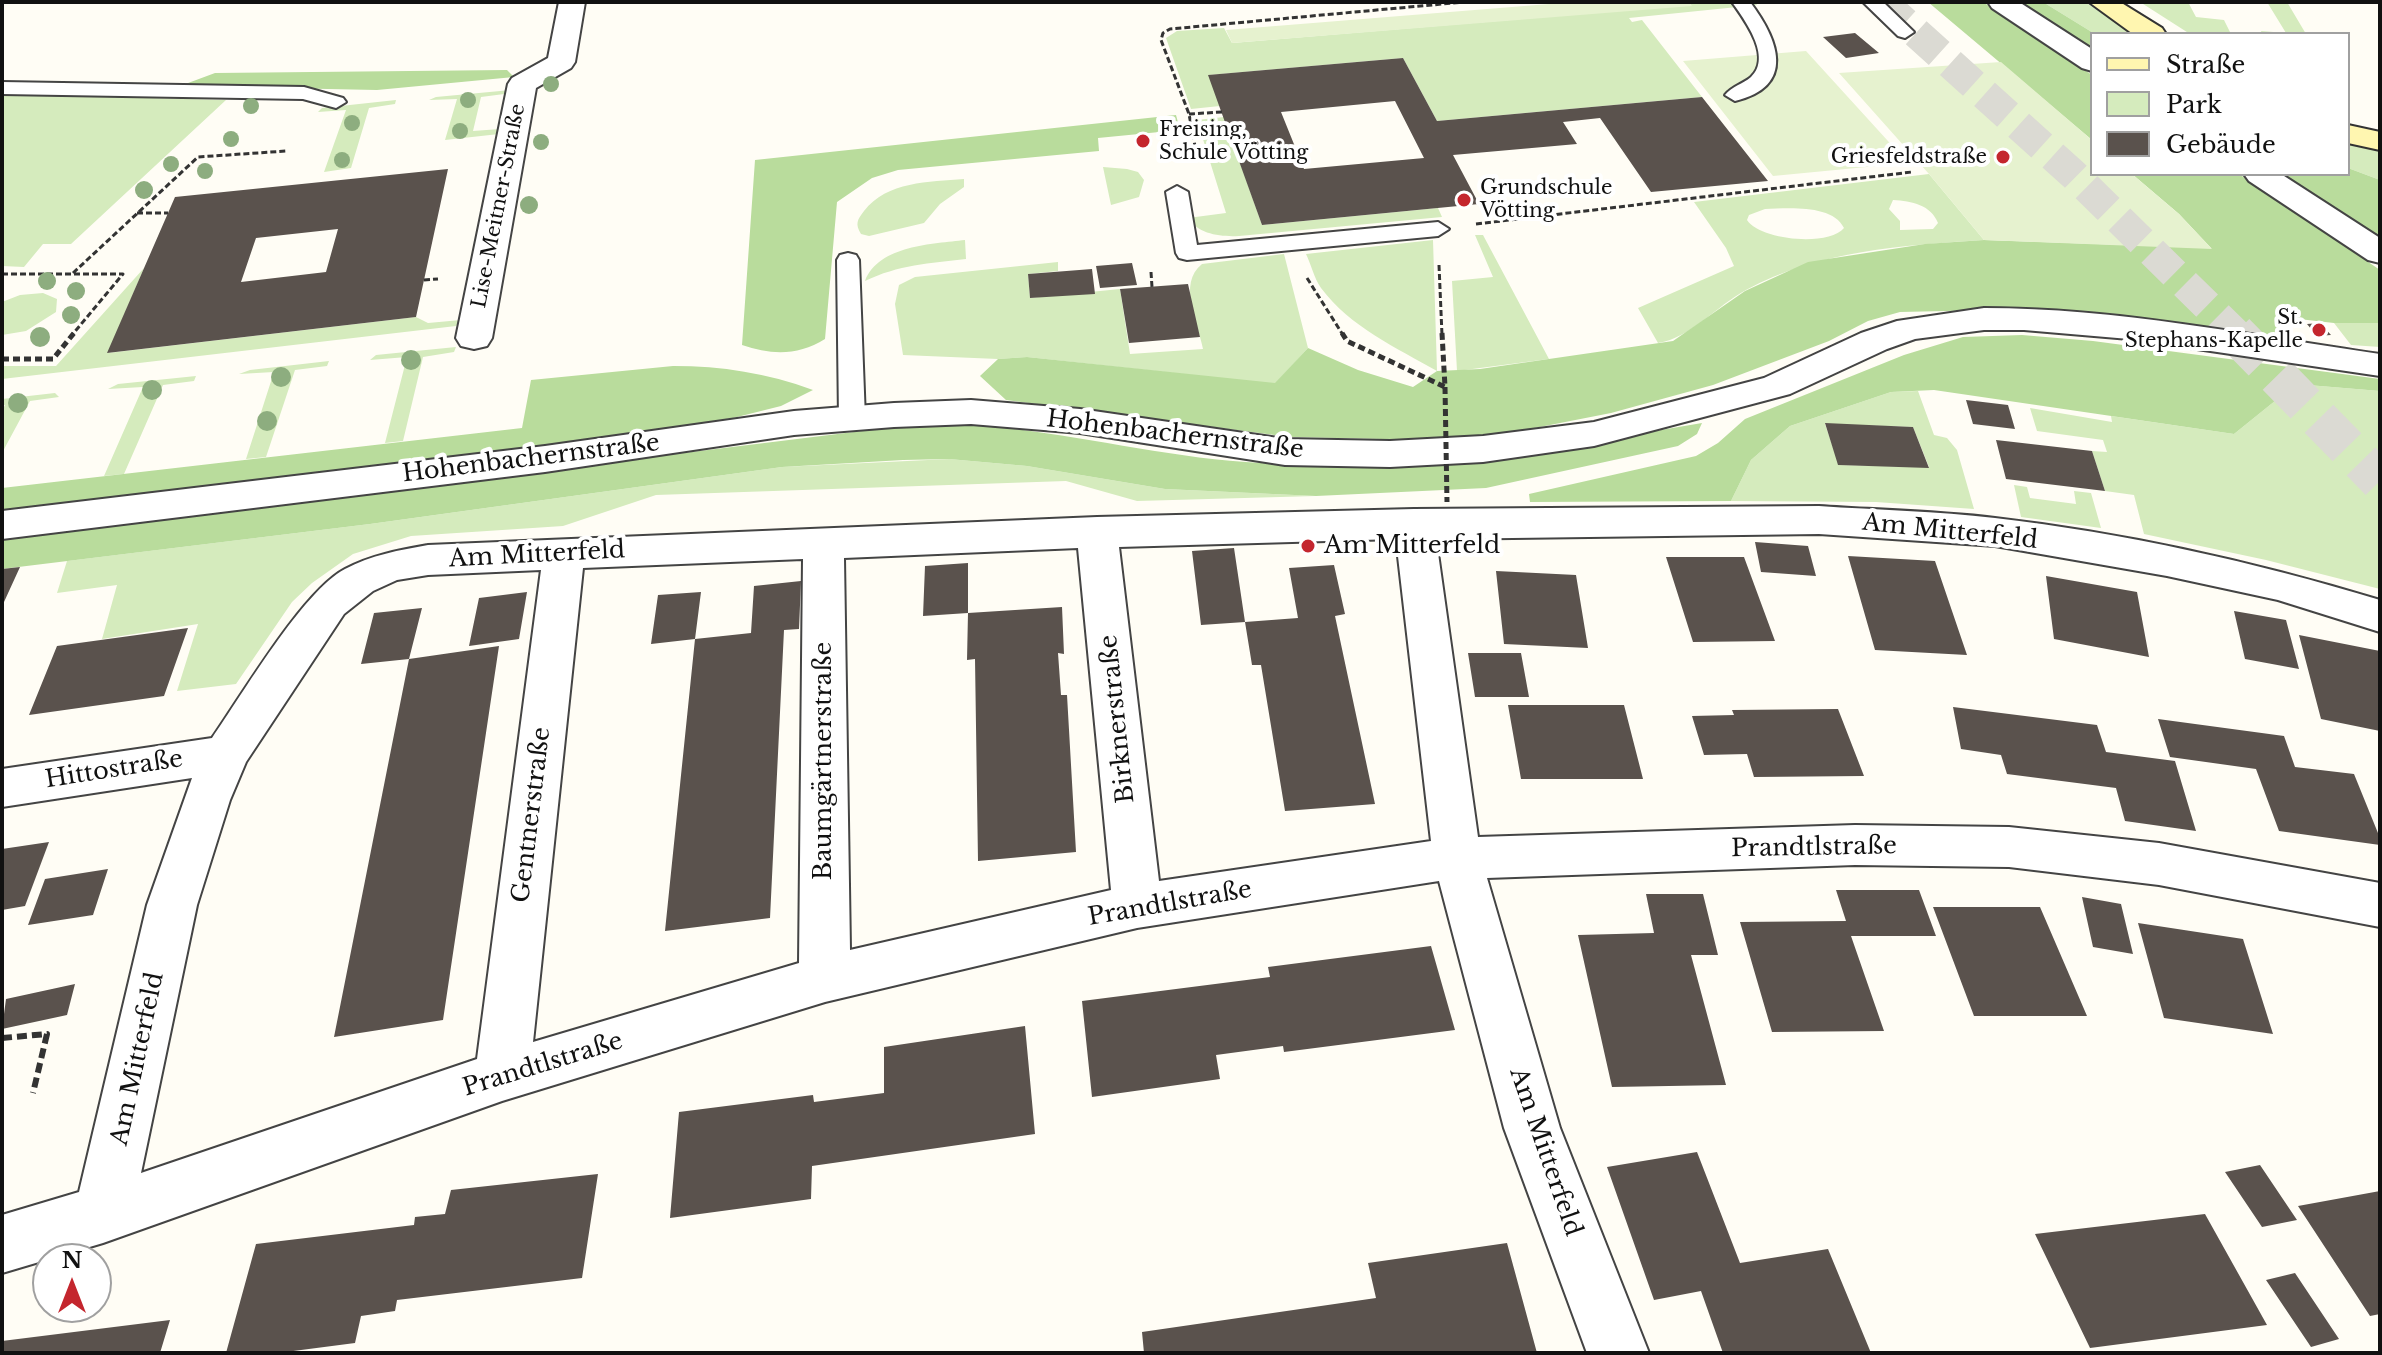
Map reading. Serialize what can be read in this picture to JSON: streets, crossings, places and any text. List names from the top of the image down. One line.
{"streets":{"street":["Lise-Meitner-Straße","Hohenbachernstraße","Am Mitterfeld","Birknerstraße","Baumgärtnerstraße","Hittostraße","Gentnerstraße","Prandtlstraße"]},"crossings":[["Am Mitterfeld","Birknerstraße"],["Am Mitterfeld","Baumgärtnerstraße"],["Am Mitterfeld","Hittostraße"],["Am Mitterfeld","Gentnerstraße"],["Am Mitterfeld","Prandtlstraße"],["Birknerstraße","Prandtlstraße"],["Baumgärtnerstraße","Prandtlstraße"],["Gentnerstraße","Prandtlstraße"]],"places":["Freising, Schule Vötting","Griesfeldstraße","Grundschule Vötting","St. Stephans-Kapelle","Am Mitterfeld"],"legend":["Straße","Park","Gebäude"],"north":"top"}
